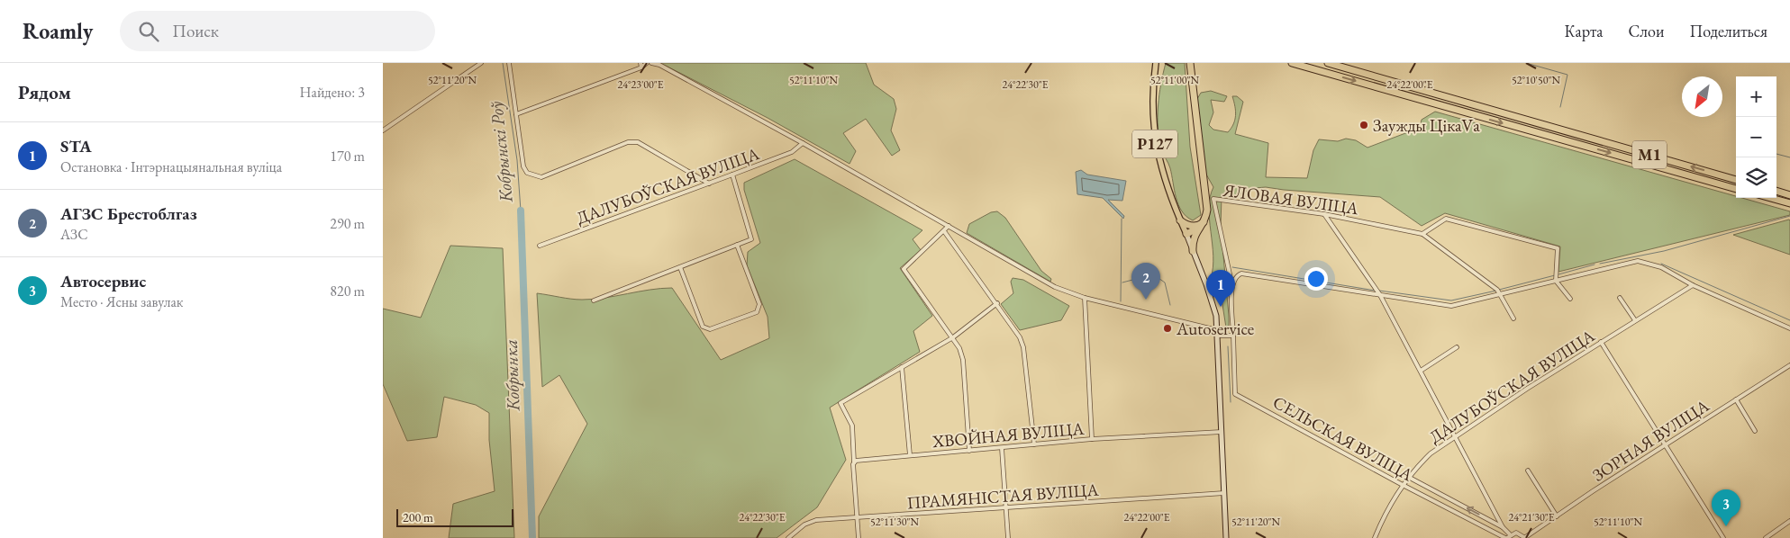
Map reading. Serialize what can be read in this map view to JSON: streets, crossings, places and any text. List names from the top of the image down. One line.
{"streets":{"highway":["Р127","М1"],"street":["ДАЛУБОЎСКАЯ ВУЛІЦА","ЯЛОВАЯ ВУЛІЦА","ХВОЙНАЯ ВУЛІЦА","СЕЛЬСКАЯ ВУЛІЦА","ЗОРНАЯ ВУЛІЦА","ПРАМЯНІСТАЯ ВУЛІЦА"]},"crossings":[["ДАЛУБОЎСКАЯ ВУЛІЦА","СЕЛЬСКАЯ ВУЛІЦА"],["СЕЛЬСКАЯ ВУЛІЦА","ЗОРНАЯ ВУЛІЦА"]],"water":["Кобрынскі Роў","Кобрынка"],"places":["Заужды ЦікаVа","Autoservice"],"scale_bar":"200 m","north":"bottom left","page":{"header":"Roamly","search":"Поиск","nav":["Карта","Слои","Поделиться"],"heading":["Рядом","Найдено: 3"],"map_buttons":["+","−"],"list":[{"mark":"1","name":"STA","note":"Остановка · Інтэрнацыянальная вуліца","value":"170 m"},{"mark":"2","name":"АГЗС Брестоблгаз","note":"АЗС","value":"290 m"},{"mark":"3","name":"Автосервис","note":"Место · Ясны завулак","value":"820 m"}],"pins":["2","1","3"],"scale":"200 m"},"coordinates":["52°11'20\"N","52°11'10\"N","52°11'00\"N","52°10'50\"N","24°23'00\"E","24°22'30\"E","24°22'00\"E","24°21'30\"E","52°11'30\"N"]}
